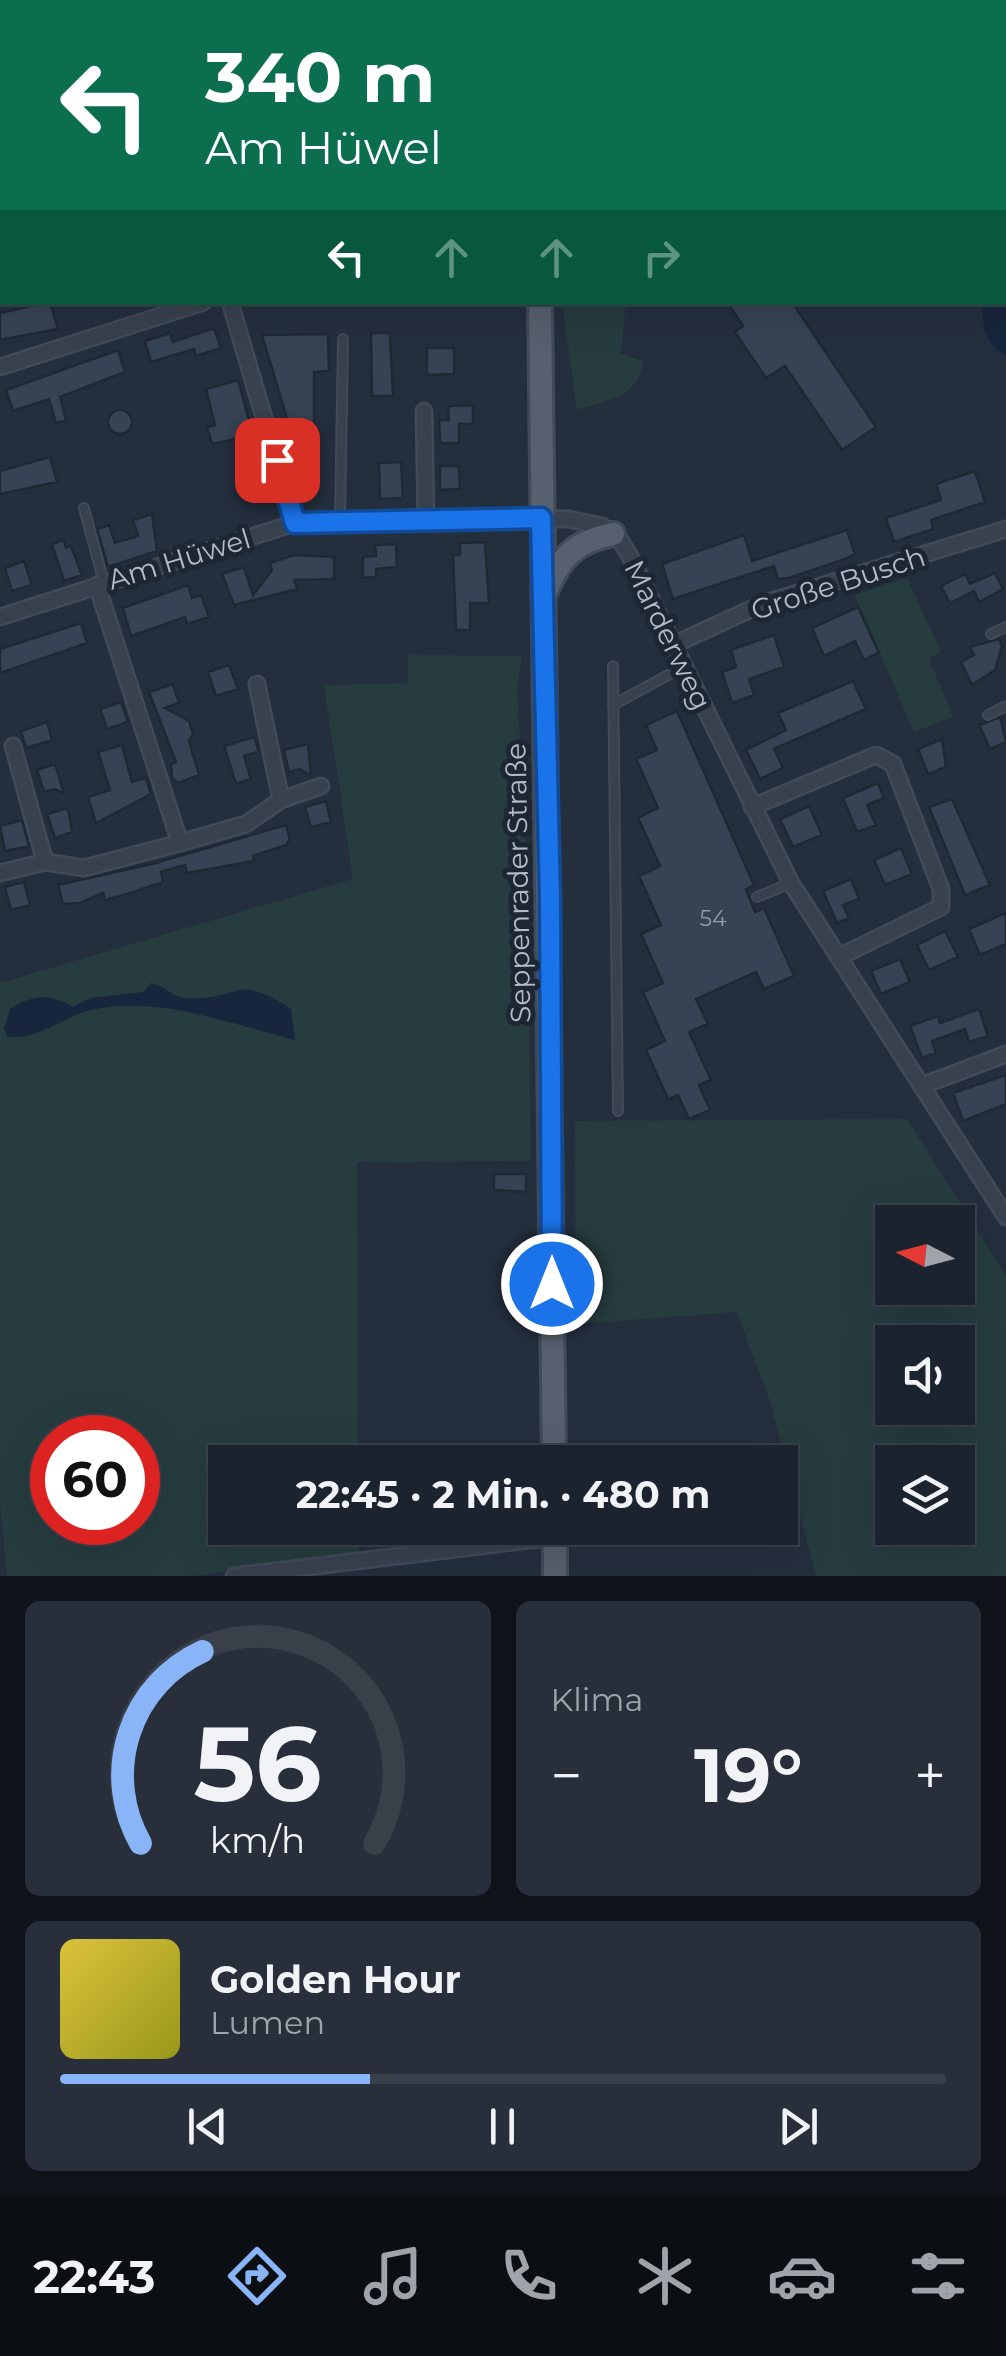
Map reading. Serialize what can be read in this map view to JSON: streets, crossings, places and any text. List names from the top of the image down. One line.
{"streets":{"main road":["Seppenrader Straße"],"street":["Am Hüwel","Große Busch","Marderweg"]},"crossings":[["Am Hüwel","Marderweg"],["Am Hüwel","Seppenrader Straße"],["Große Busch","Marderweg"],["Marderweg","Seppenrader Straße"]],"house_numbers":["54"],"north":"left","page":{"turn":["340 m","Am Hüwel"],"limit":"60","trip":"22:45 · 2 Min. · 480 m","tile":"Klima","heat":["−","19°","+"],"song":["Golden Hour","Lumen"],"tabs":"22:43","gauge":["56","km/h"]}}
